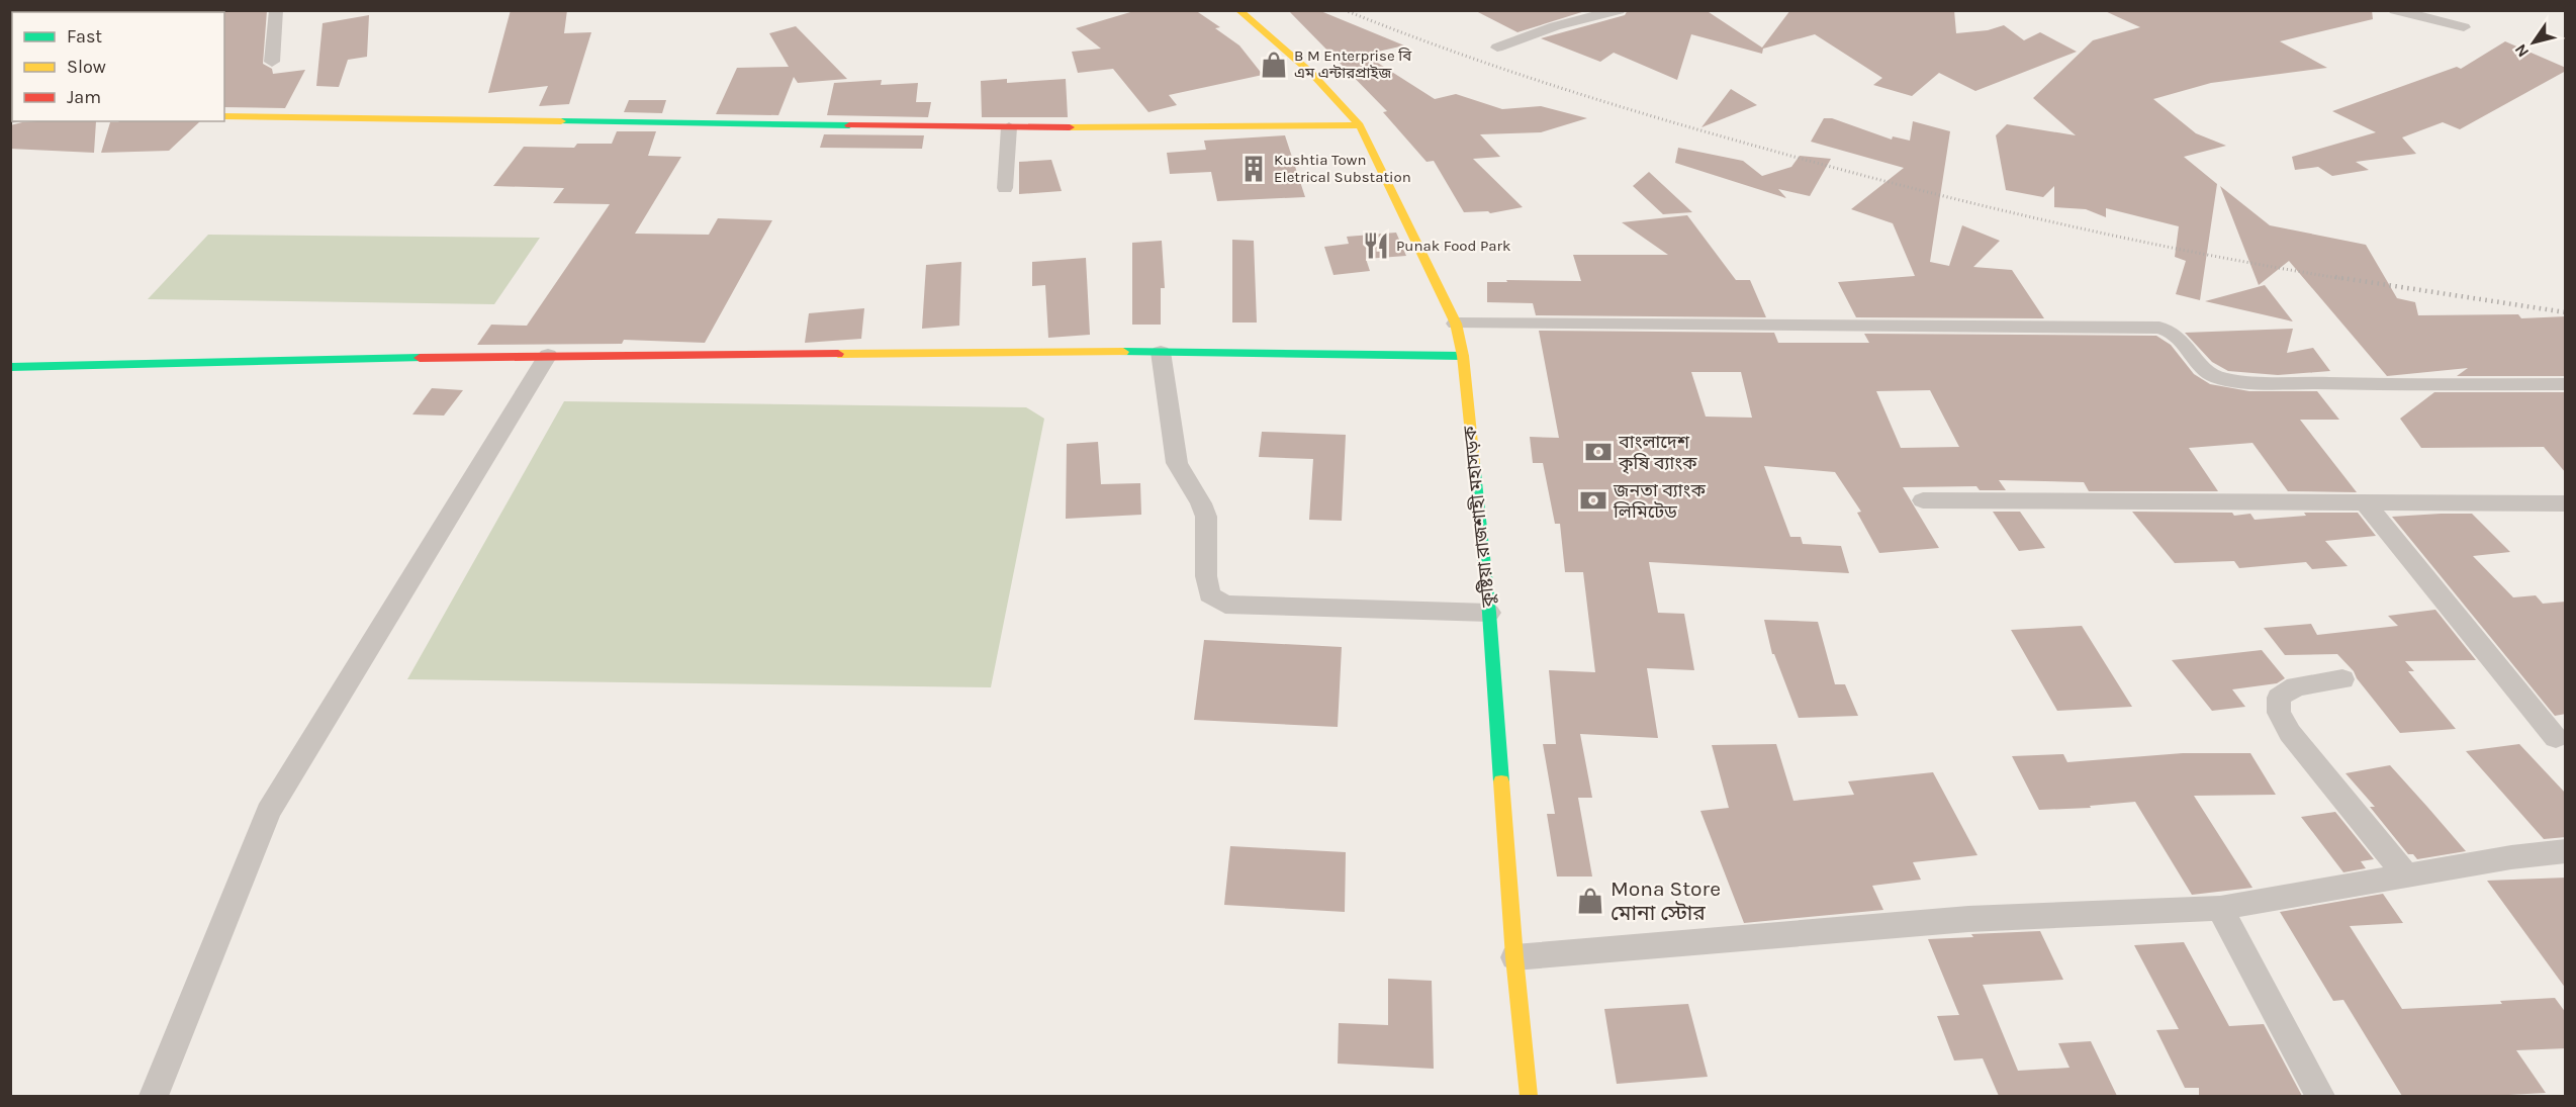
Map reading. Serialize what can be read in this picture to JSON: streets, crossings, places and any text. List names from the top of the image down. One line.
{"streets":{"main road":["কুষ্টিয়া রাজশাহী মহাসড়ক"]},"places":{"shop":["B M Enterprise বি এম এন্টারপ্রাইজ","Mona Store মোনা স্টোর"],"building":["Kushtia Town Eletrical Substation"],"restaurant":["Punak Food Park"],"bank":["বাংলাদেশ কৃষি ব্যাংক","জনতা ব্যাংক লিমিটেড"]},"legend":["Fast","Slow","Jam"],"north":"bottom left"}
